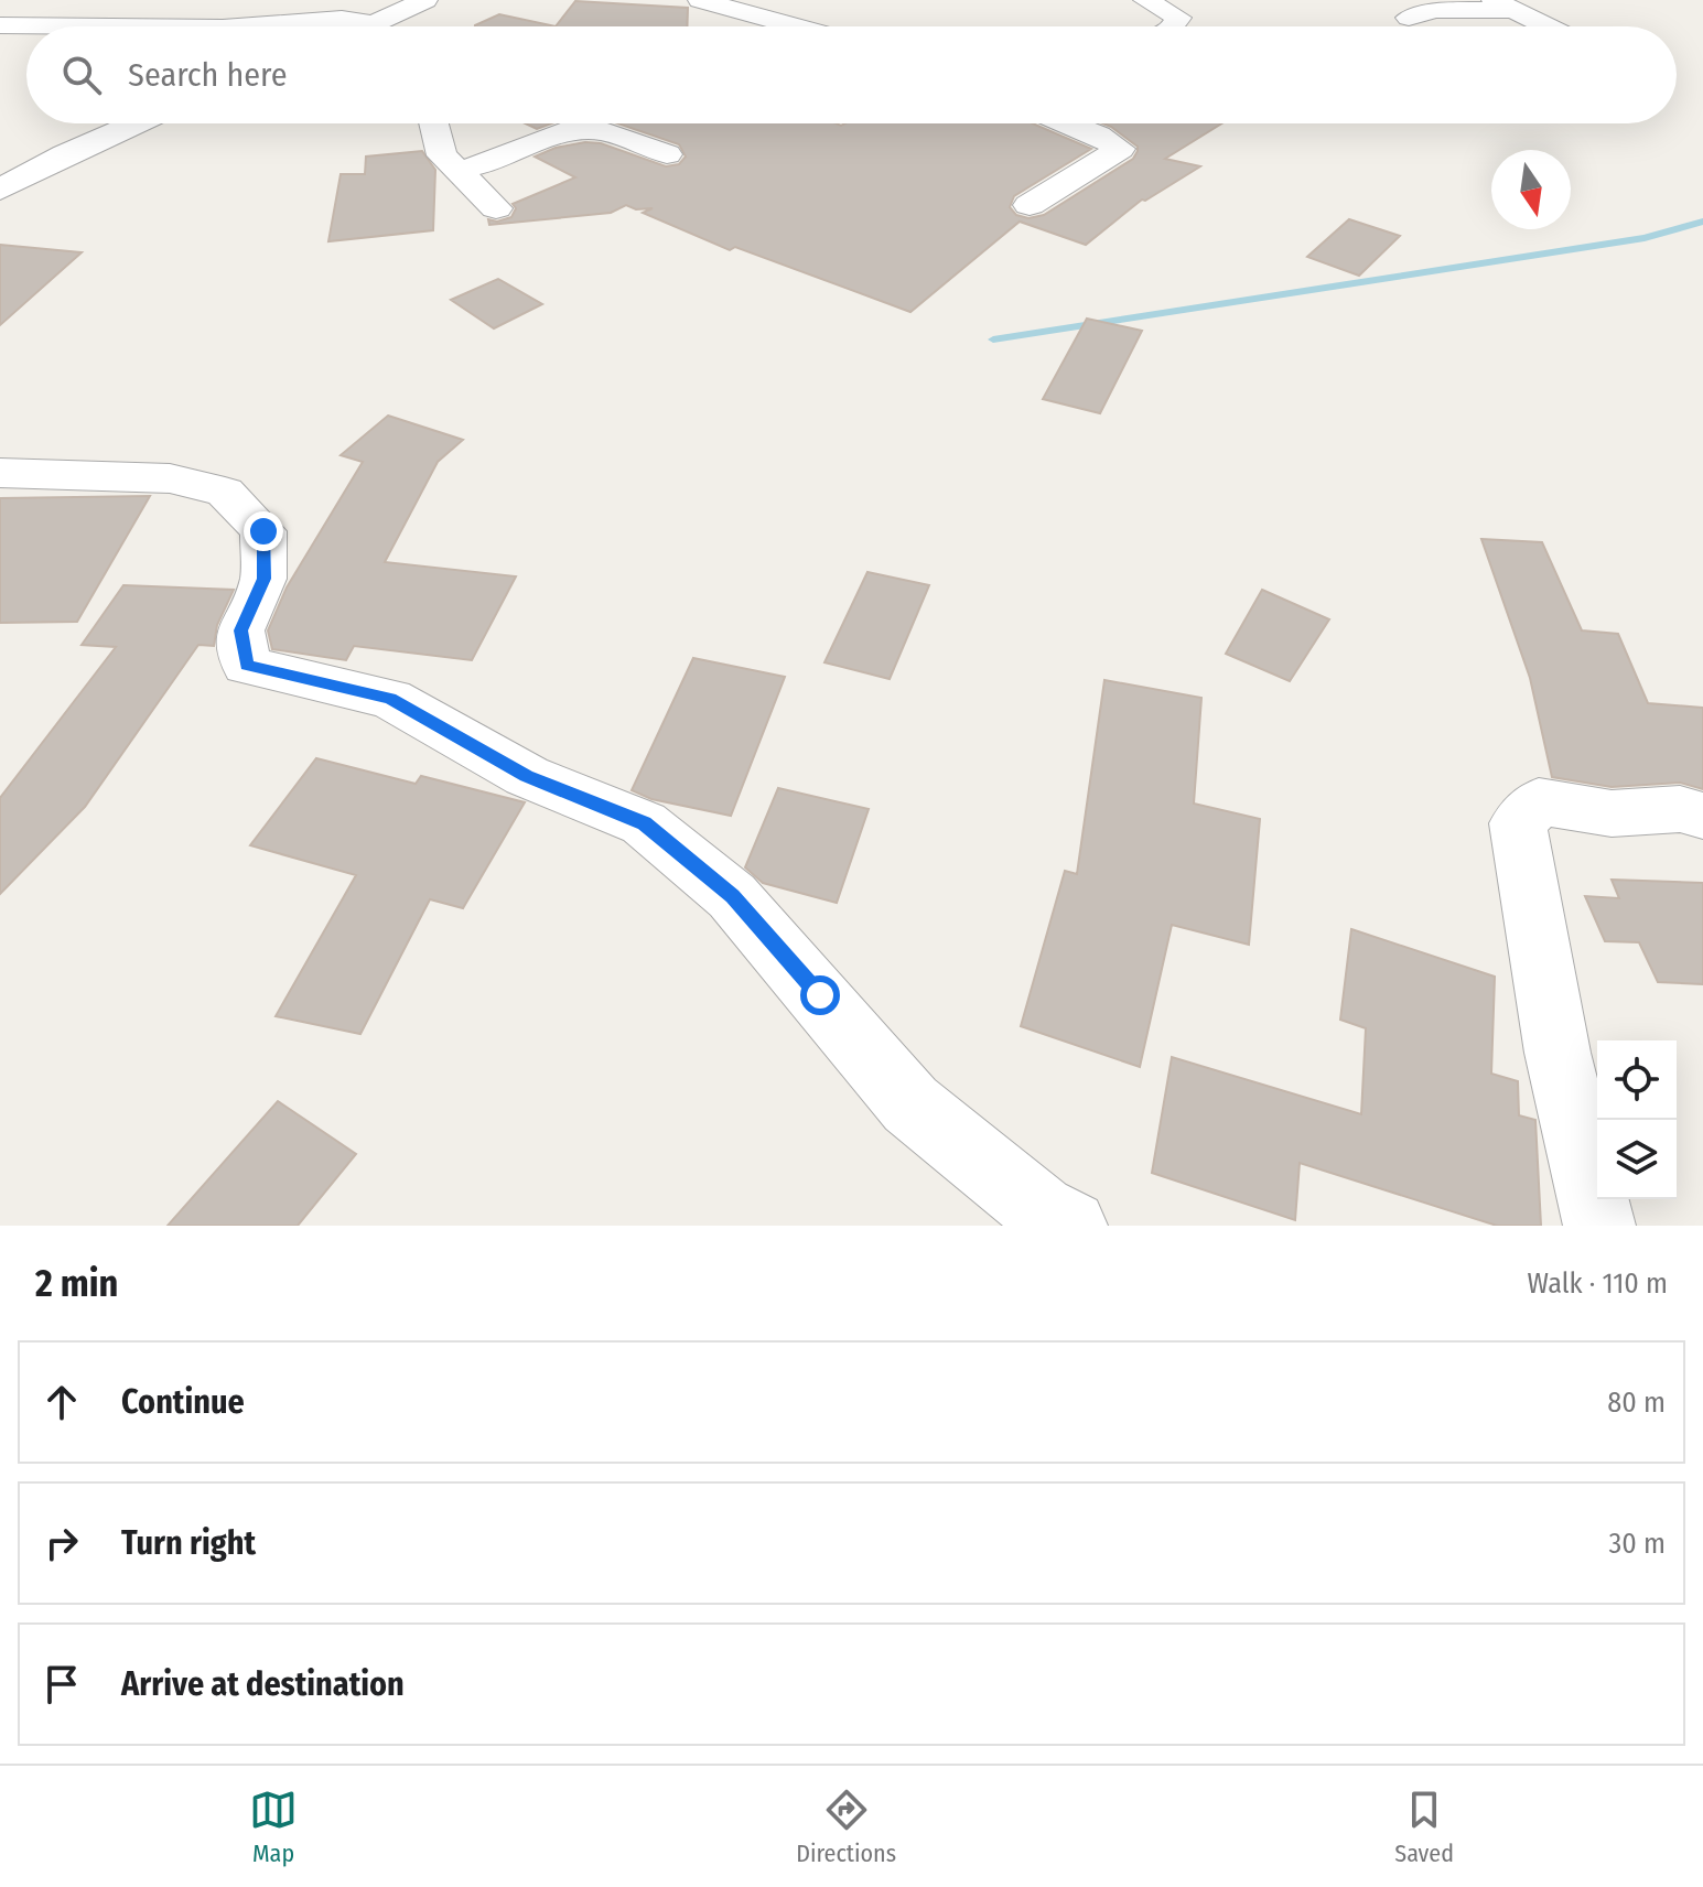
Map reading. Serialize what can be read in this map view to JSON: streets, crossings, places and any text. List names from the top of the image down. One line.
{"north":"bottom","page":{"search":"Search here","heading":["2 min","Walk · 110 m"],"list":[["Continue","80 m"],["Turn right","30 m"],"Arrive at destination"],"nav":["Map","Directions","Saved"]}}
